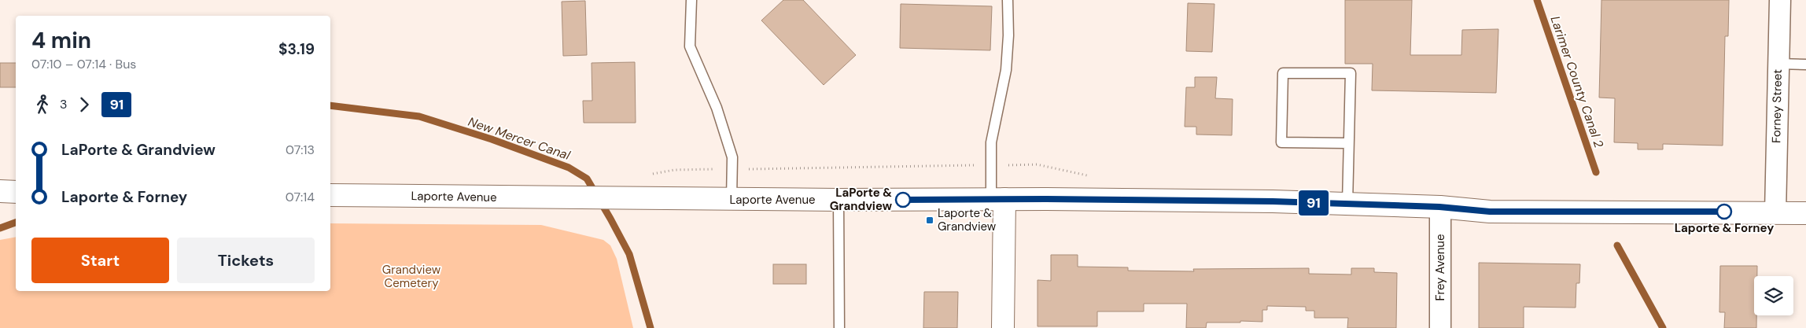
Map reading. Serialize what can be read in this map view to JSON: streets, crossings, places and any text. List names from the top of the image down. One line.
{"streets":{"street":["Forney Street","Laporte Avenue","Frey Avenue"]},"crossings":[["Forney Street","Laporte Avenue"],["Laporte Avenue","Frey Avenue"]],"water":["Larimer County Canal 2","New Mercer Canal"],"parks":["Grandview Cemetery"],"places":{"other":["LaPorte & Grandview","Laporte & Forney"],"transit":["Laporte & Grandview"]},"lines":["bus line 91"],"page":{"on_map":"91","heading":["4 min","07:10 – 07:14 · Bus","$3.19"],"legs":["3","91"],"list":[{"name":"LaPorte & Grandview","value":"07:13"},{"name":"Laporte & Forney","value":"07:14"}],"buttons":["Start","Tickets"]}}
